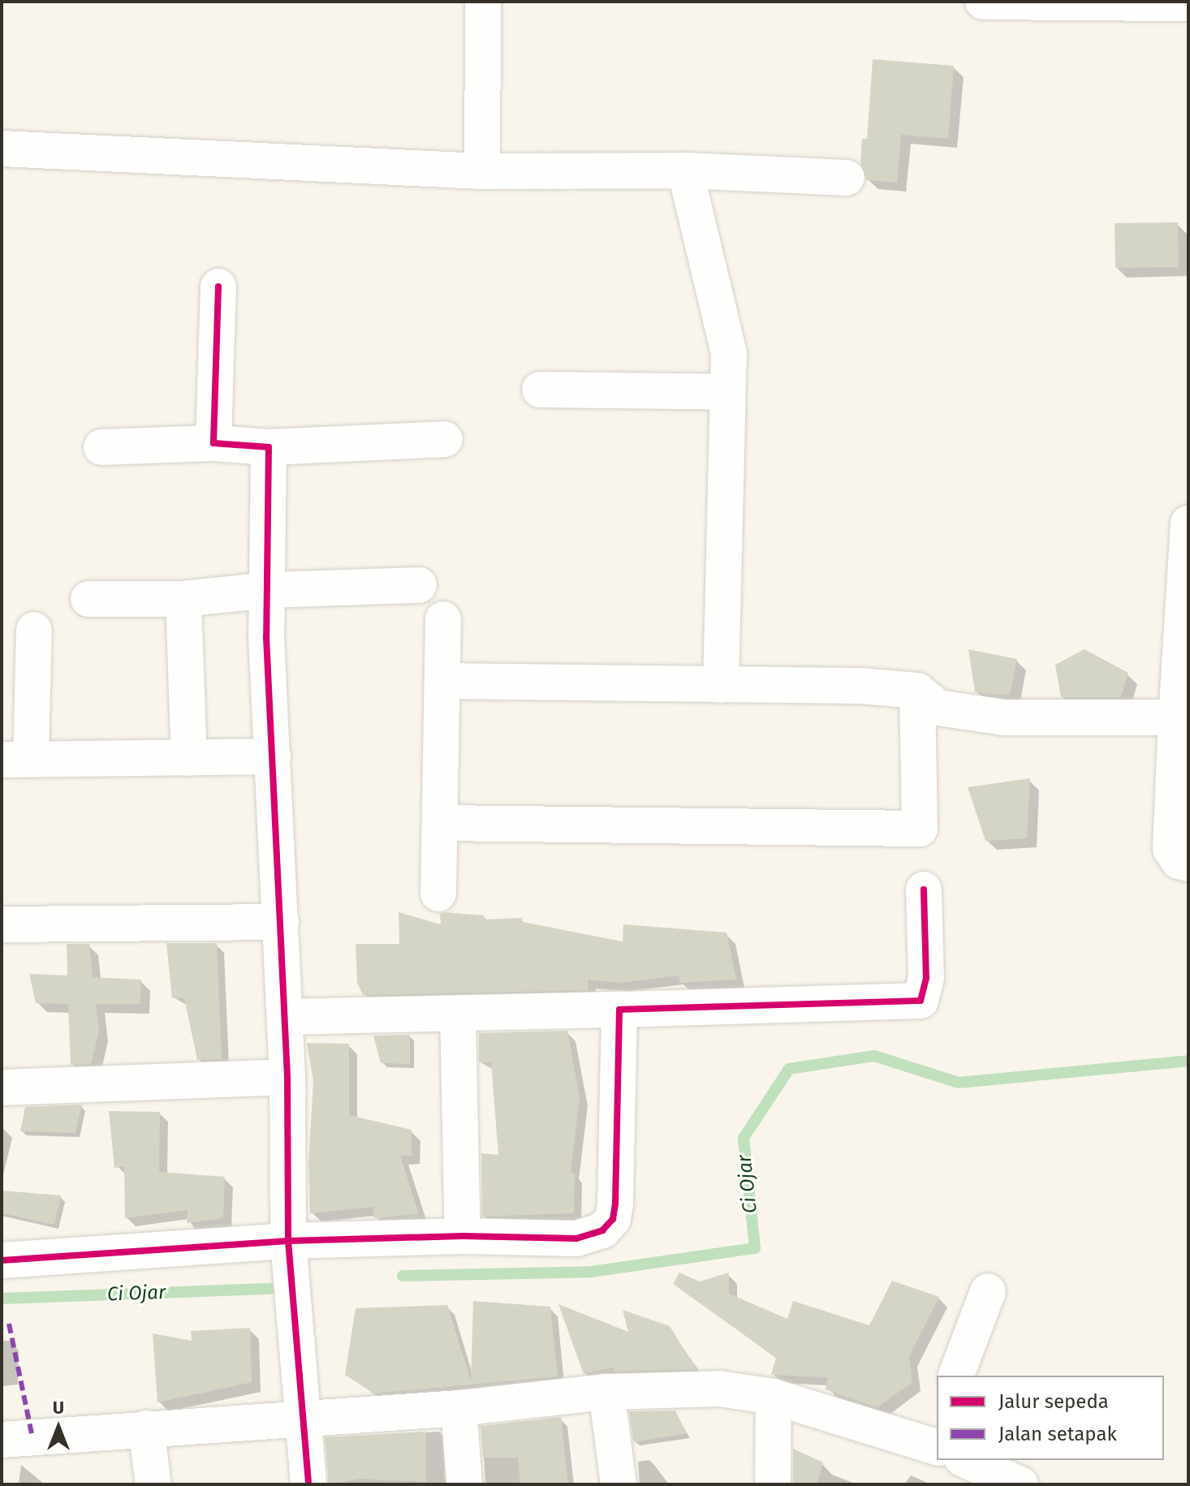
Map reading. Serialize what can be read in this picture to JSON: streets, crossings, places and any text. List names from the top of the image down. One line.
{"water":["Ci Ojar"],"legend":["Jalur sepeda","Jalan setapak"],"north":"top"}
